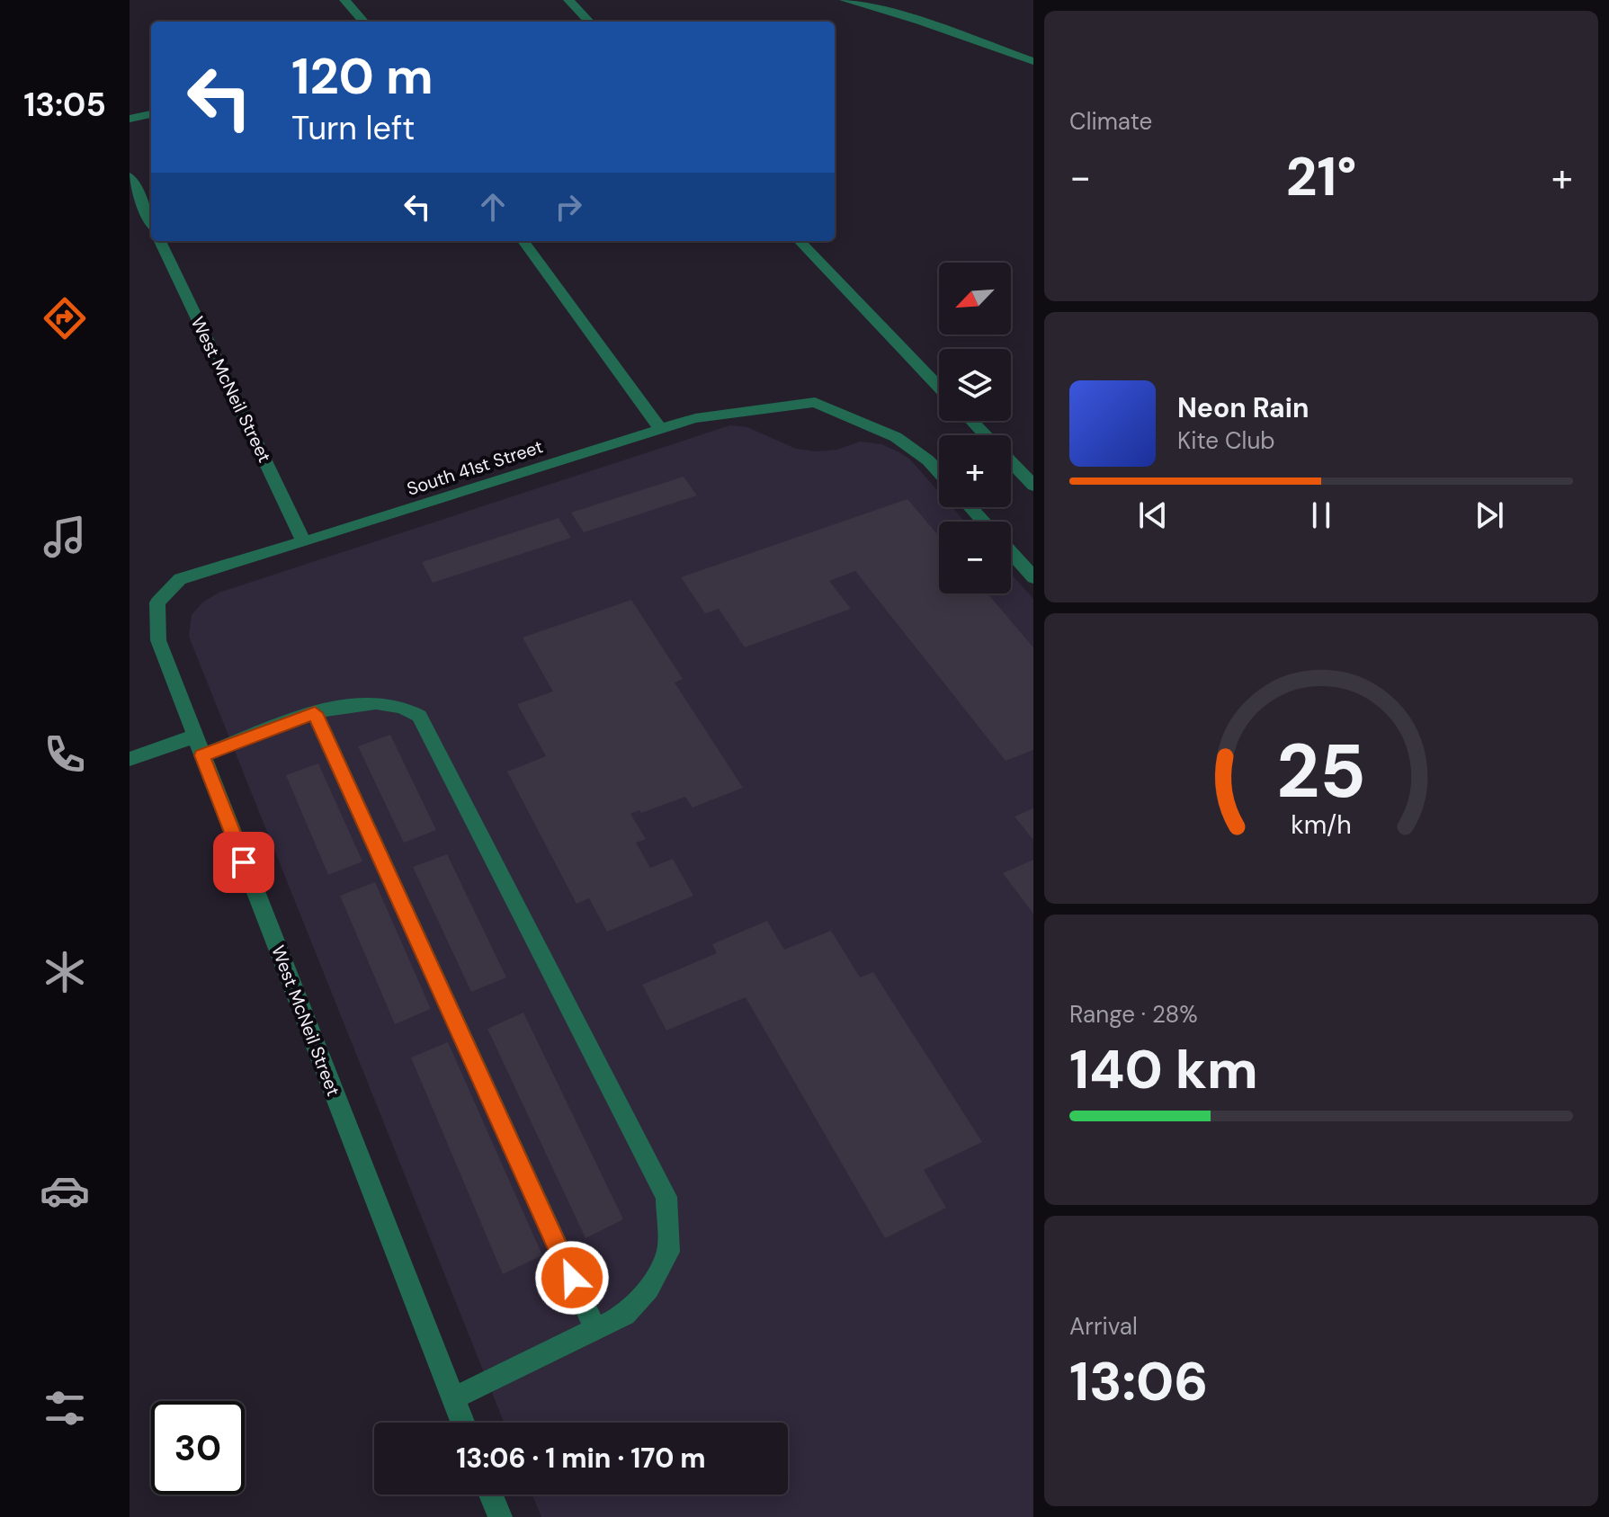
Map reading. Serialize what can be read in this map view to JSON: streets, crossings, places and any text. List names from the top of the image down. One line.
{"streets":{"street":["West McNeil Street","South 41st Street"]},"crossings":[["West McNeil Street","South 41st Street"]],"north":"bottom left","page":{"tabs":"13:05","tile":["Climate",["Range · 28%","140 km"],["Arrival","13:06"]],"turn":["120 m","Turn left"],"heat":["−","21°","+"],"map_buttons":["+","−"],"song":["Neon Rain","Kite Club"],"limit":"30","trip":"13:06 · 1 min · 170 m","gauge":["25","km/h"]}}
